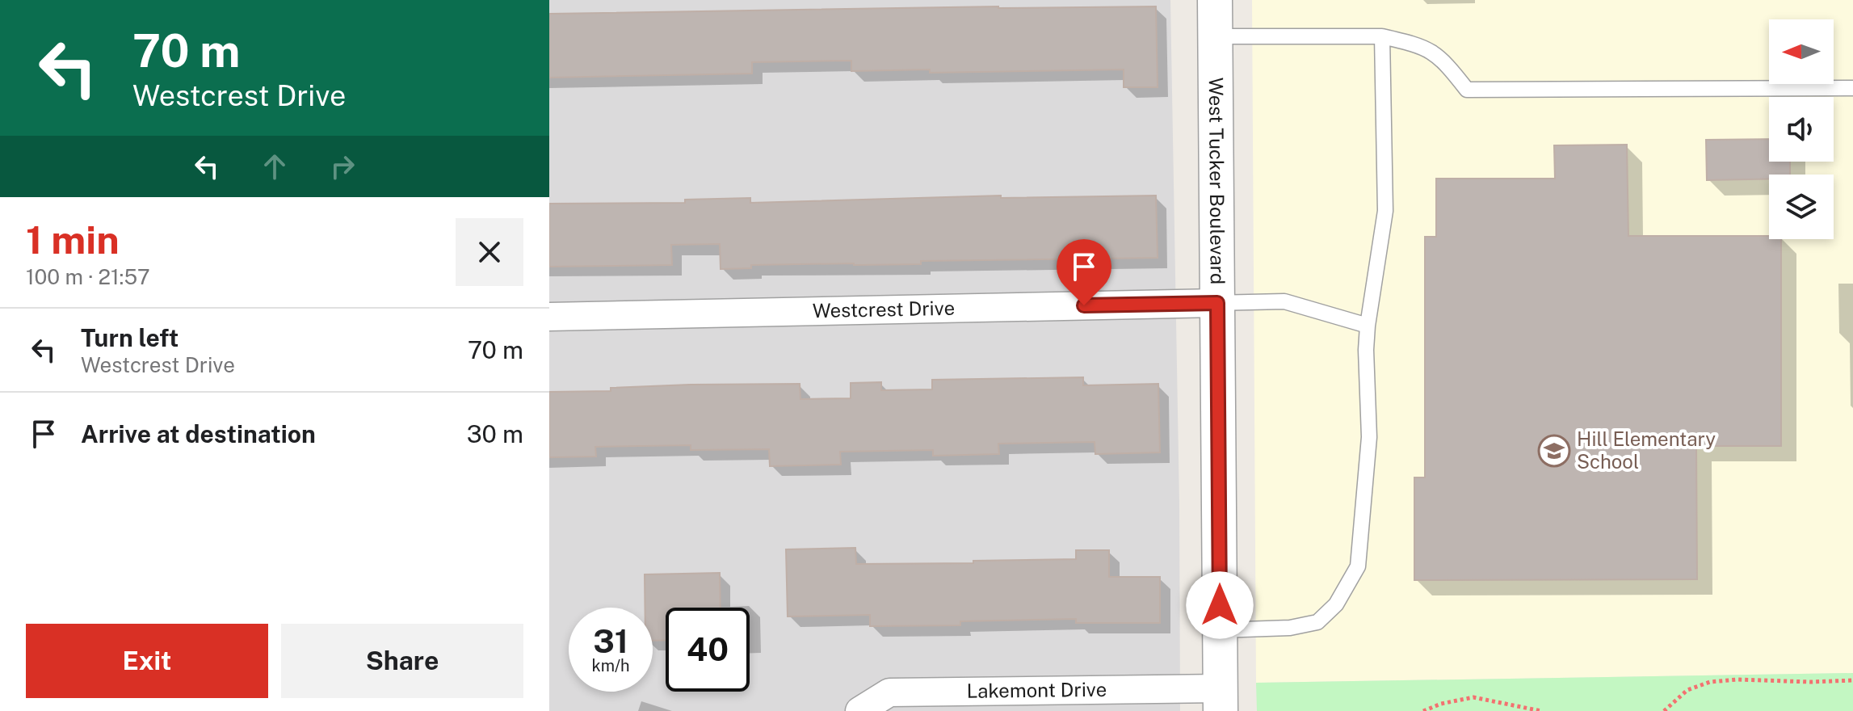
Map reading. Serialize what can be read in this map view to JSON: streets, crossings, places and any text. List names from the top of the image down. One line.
{"streets":{"street":["West Tucker Boulevard","Westcrest Drive","Lakemont Drive"]},"crossings":[["West Tucker Boulevard","Westcrest Drive"],["West Tucker Boulevard","Lakemont Drive"]],"places":{"school or university":["Hill Elementary School"]},"north":"left","page":{"turn":["70 m","Westcrest Drive"],"heading":["1 min","100 m · 21:57"],"list":[{"name":"Turn left","note":"Westcrest Drive","value":"70 m"},{"name":"Arrive at destination","value":"30 m"}],"speed":"31 km/h","limit":"40","buttons":["Exit","Share"]}}
